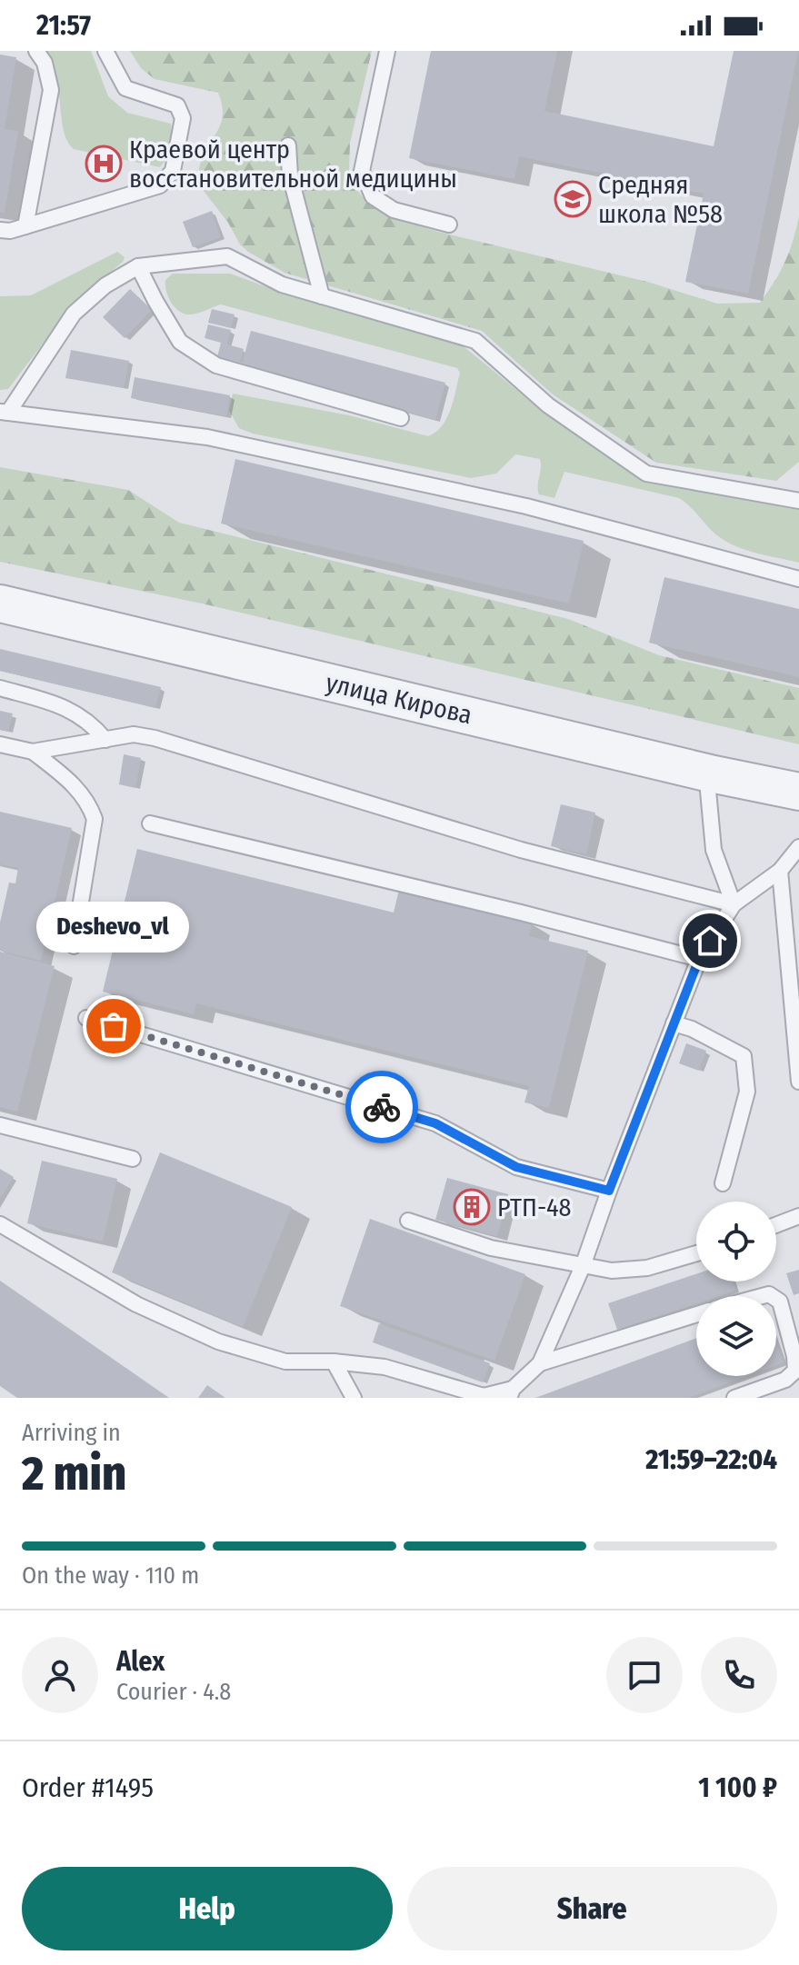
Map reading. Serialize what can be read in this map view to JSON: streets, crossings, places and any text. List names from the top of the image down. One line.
{"streets":{"street":["улица Кирова"]},"places":{"hospital":["Краевой центр восстановительной медицины"],"school or university":["Средняя школа №58"],"other":["Deshevo_vl"],"building":["РТП-48"]},"page":{"status":"21:57","bubble":"Deshevo_vl","heading":["2 min","Arriving in","21:59–22:04"],"panel":["Alex","Courier · 4.8","Order #1495","1 100 ₽"],"bar":"On the way · 110 m","buttons":["Help","Share"]}}
